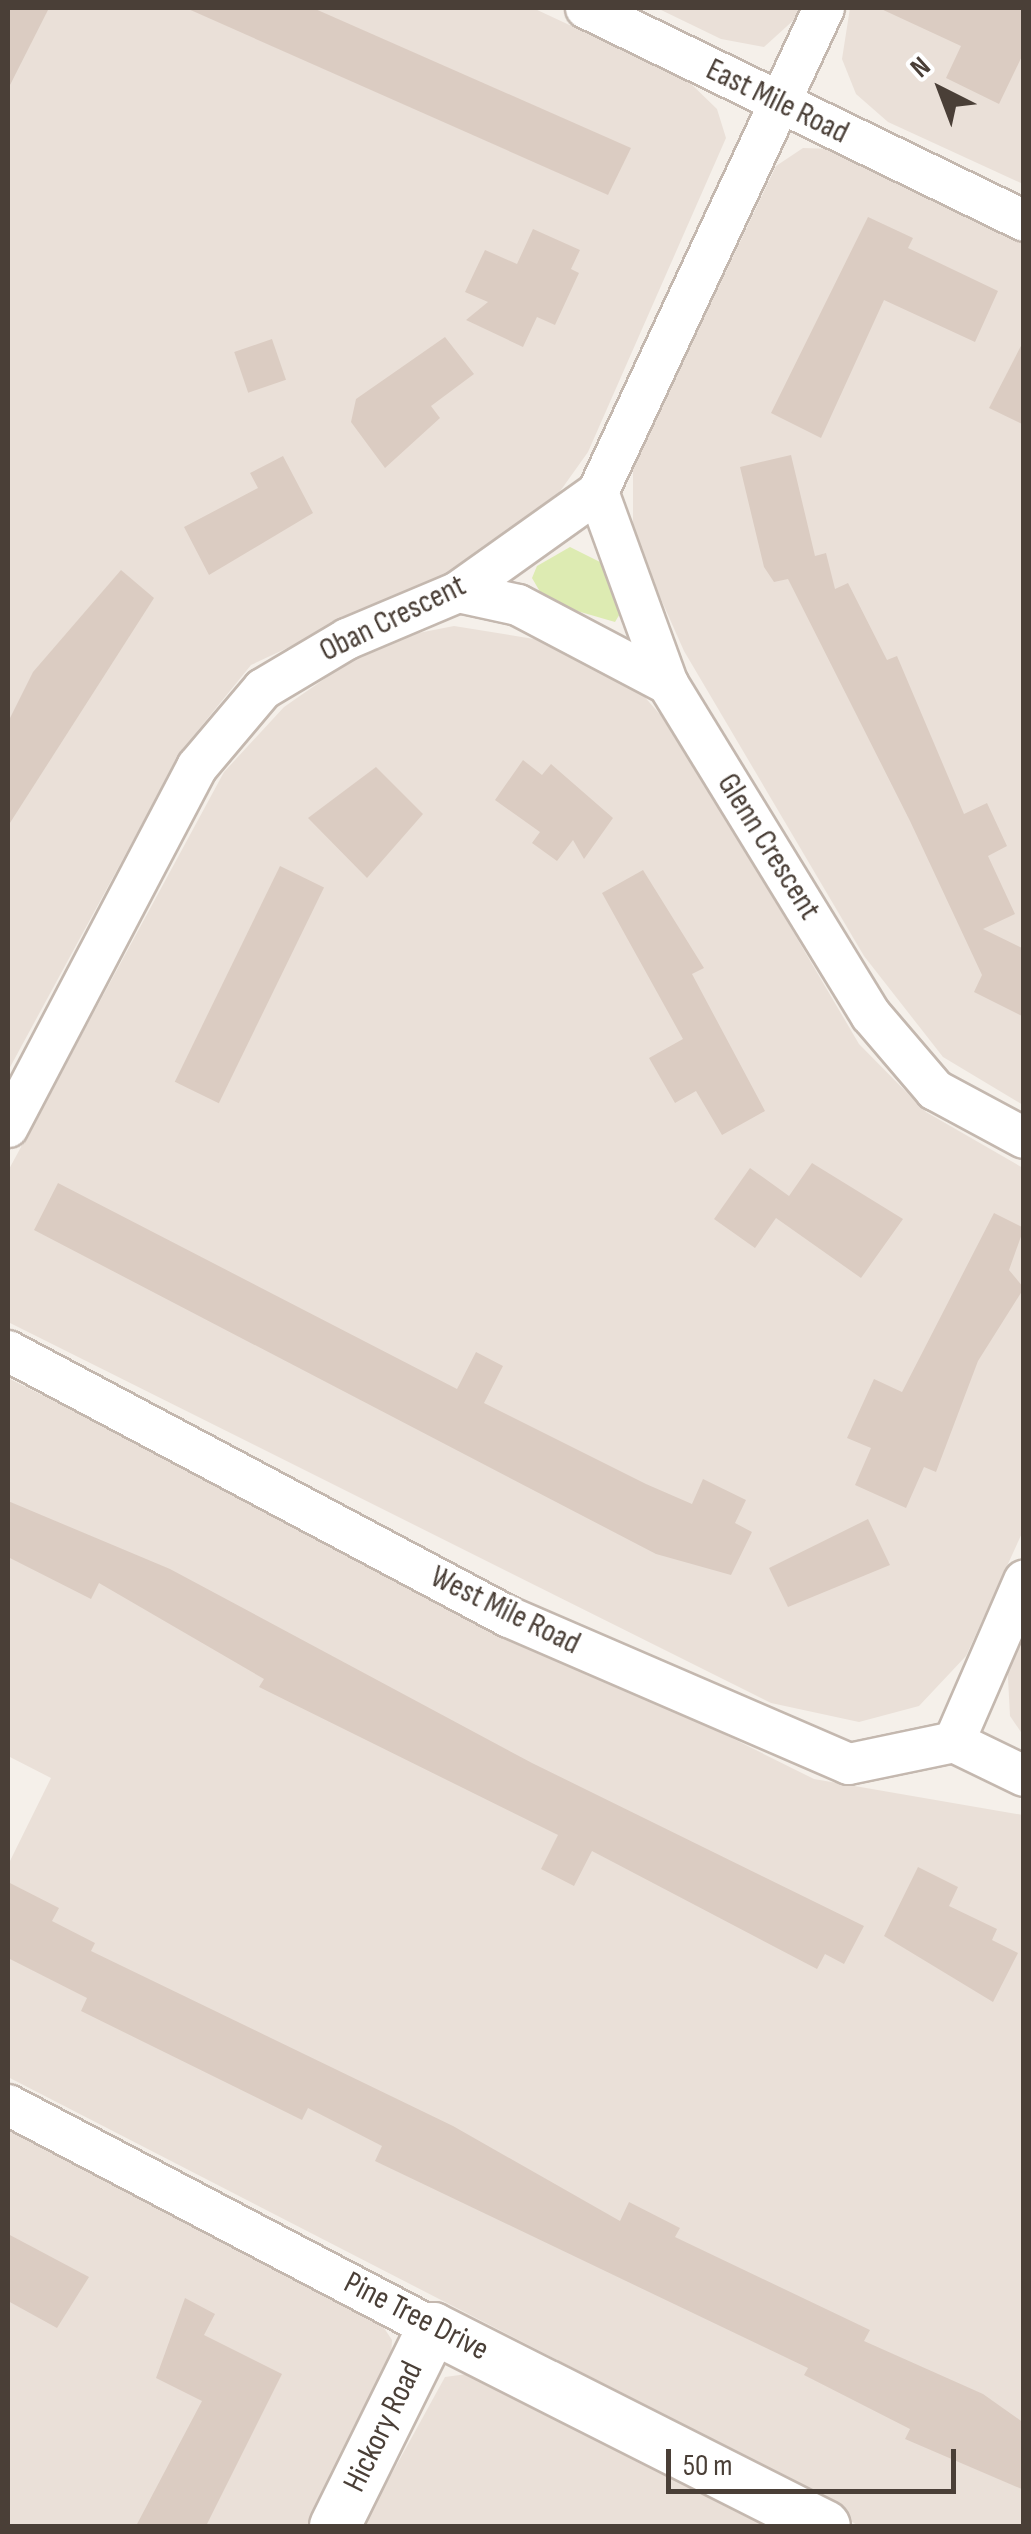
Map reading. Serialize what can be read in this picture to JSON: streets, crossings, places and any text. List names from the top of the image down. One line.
{"streets":{"street":["East Mile Road","Oban Crescent","Glenn Crescent","West Mile Road","Pine Tree Drive","Hickory Road"]},"crossings":[["East Mile Road","Oban Crescent"],["Oban Crescent","Glenn Crescent"],["Pine Tree Drive","Hickory Road"]],"scale_bar":"50 m","north":"top left"}
